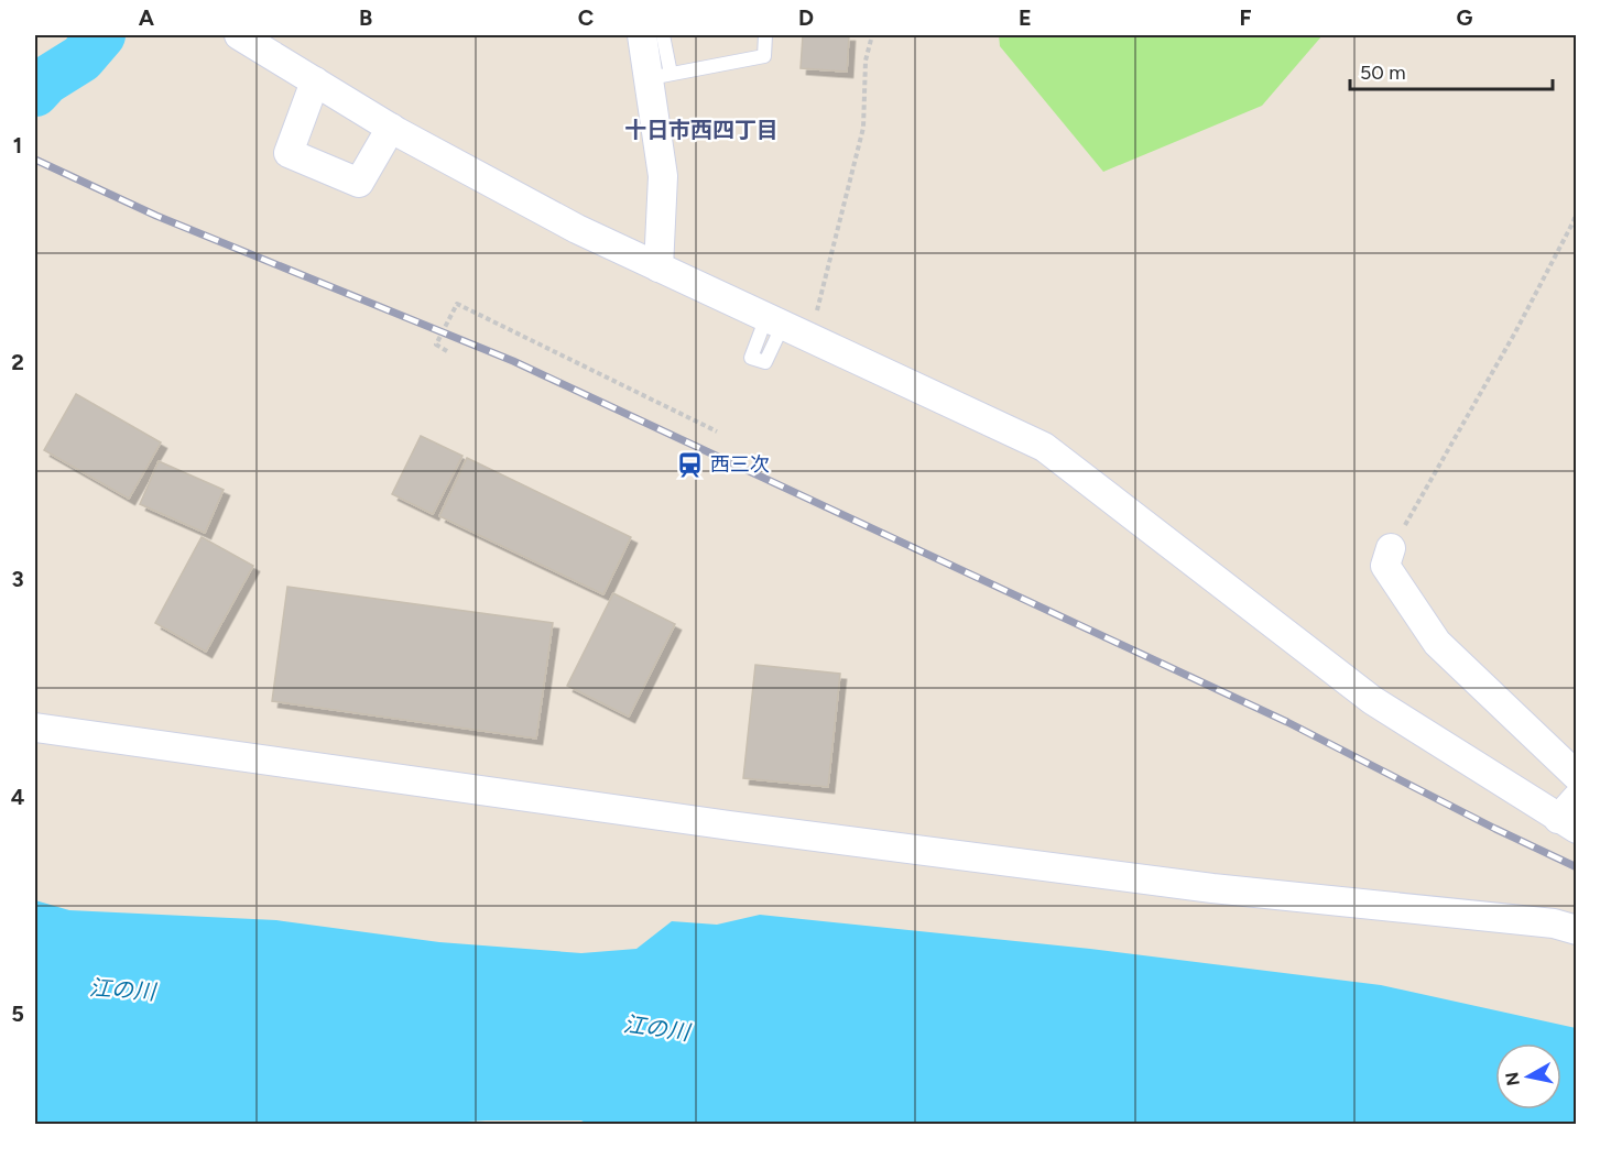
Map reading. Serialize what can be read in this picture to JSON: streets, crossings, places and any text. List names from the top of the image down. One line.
{"districts":["十日市西四丁目"],"water":["江の川"],"places":{"station":["西三次"]},"scale_bar":"50 m","north":"left","grid":{"columns":["A","B","C","D","E","F","G"],"rows":["1","2","3","4","5"]}}
